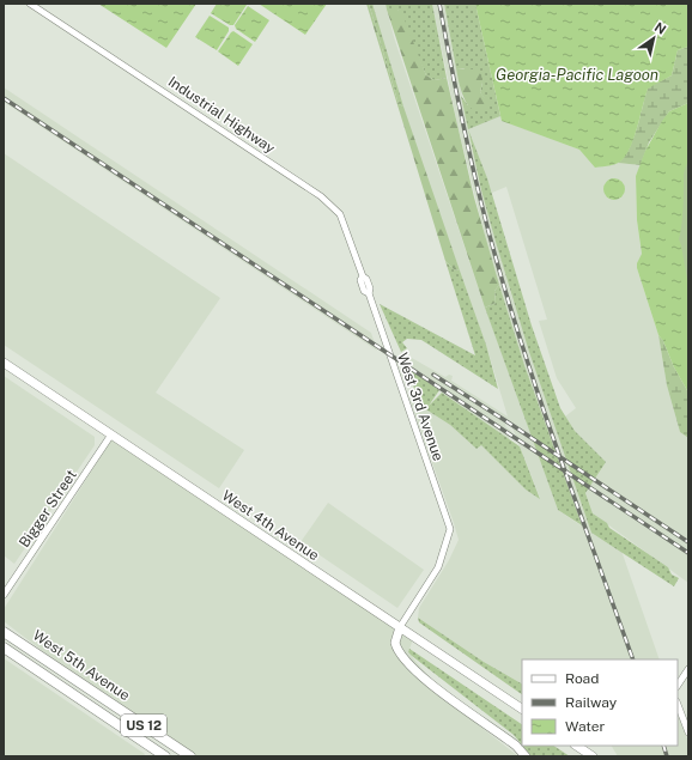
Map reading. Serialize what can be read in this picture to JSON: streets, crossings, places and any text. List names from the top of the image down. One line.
{"streets":{"main road":["West 4th Avenue","West 5th Avenue","US 12"],"street":["Industrial Highway","West 3rd Avenue","Bigger Street"]},"crossings":[["Industrial Highway","West 3rd Avenue"],["West 3rd Avenue","West 4th Avenue"],["Bigger Street","West 4th Avenue"]],"water":["Georgia-Pacific Lagoon"],"legend":["Road","Railway","Water"],"north":"top right"}
